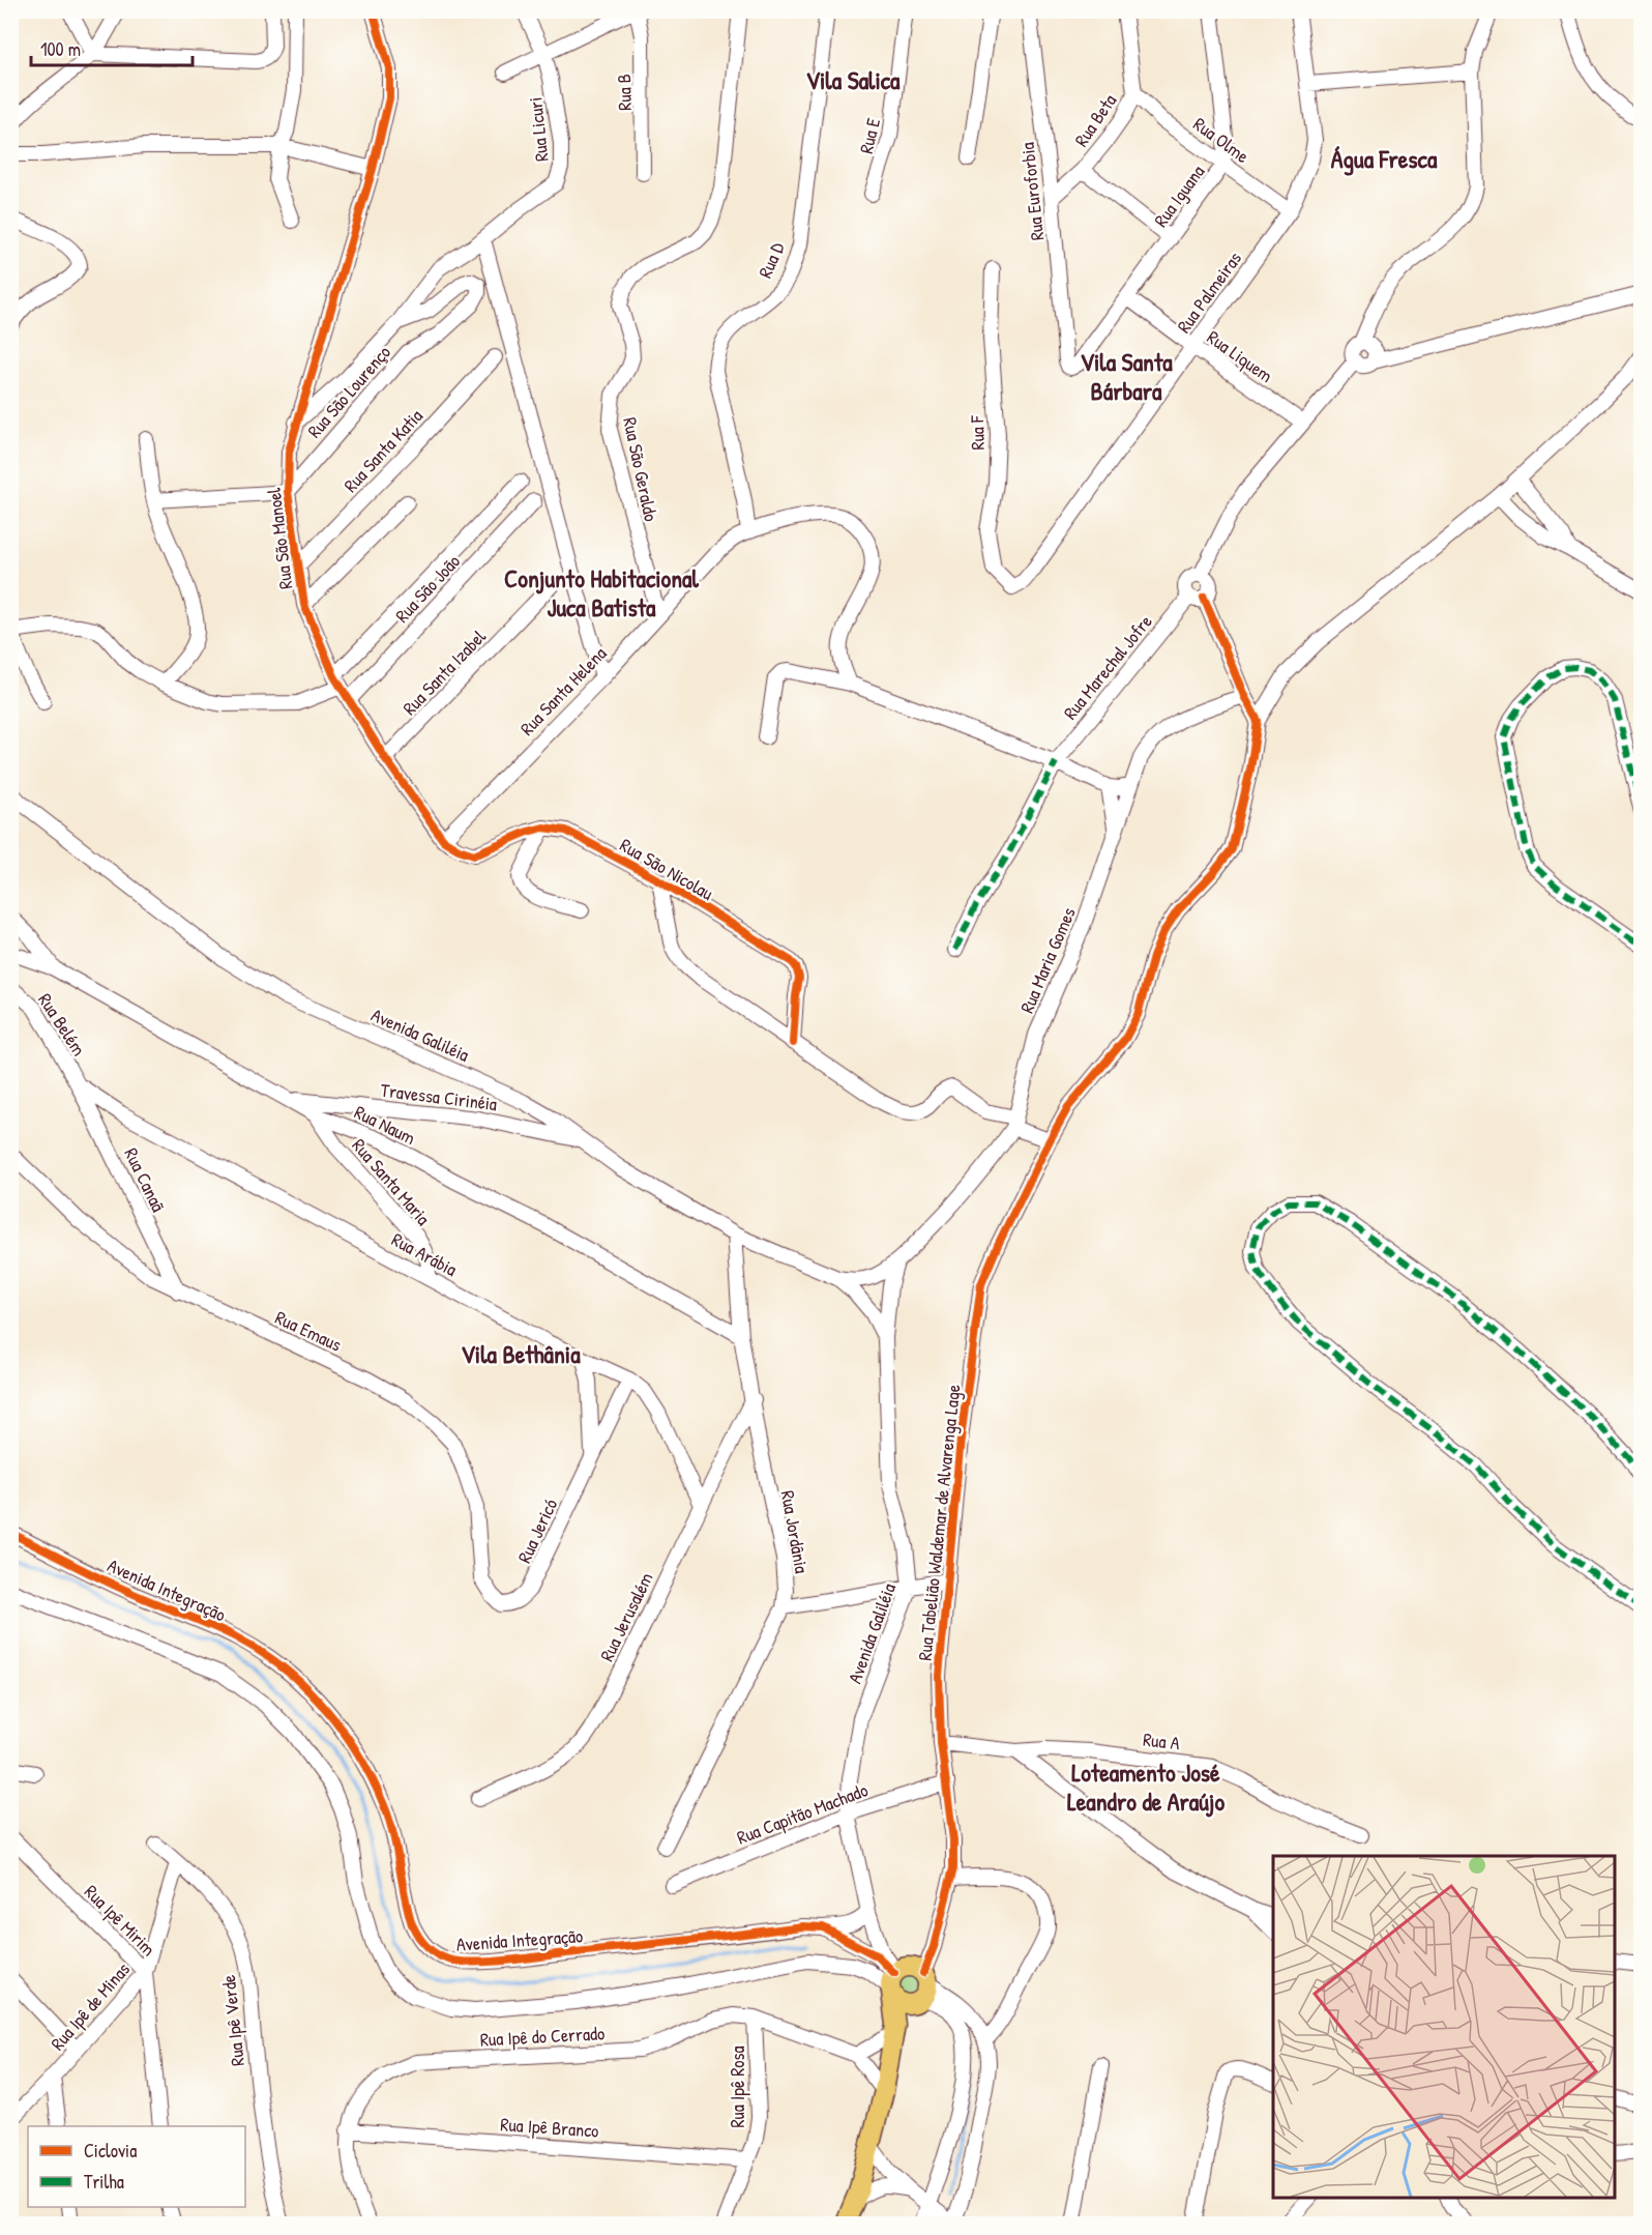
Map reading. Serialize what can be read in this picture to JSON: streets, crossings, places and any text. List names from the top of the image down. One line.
{"streets":{"street":["Rua B","Rua Beta","Rua Licuri","Rua E","Rua Olme","Rua Euroforbia","Rua Iguana","Rua D","Rua Palmeiras","Rua Liquem","Rua São Lourenço","Rua F","Rua Santa Katia","Rua São Geraldo","Rua São Manoel","Rua São João","Rua Marechal Jofre","Rua Santa Izabel","Rua Santa Helena","Rua São Nicolau","Rua Maria Gomes","Rua Belém","Avenida Galiléia","Travessa Cirinéia","Rua Naum","Rua Canaã","Rua Santa Maria","Rua Arábia","Rua Emaus","Rua Tabelião Waldemar de Alvarenga Lage","Rua Jericó","Rua Jordânia","Avenida Integração","Rua Jerusalém","Rua A","Rua Capitão Machado","Rua Ipê Mirim","Rua Ipê de Minas","Rua Ipê Verde","Rua Ipê do Cerrado","Rua Ipê Rosa","Rua Ipê Branco"]},"crossings":[["Rua Beta","Rua Olme"],["Rua Beta","Rua Euroforbia"],["Rua Licuri","Rua São Lourenço"],["Rua Licuri","Rua São Manoel"],["Rua Olme","Rua Iguana"],["Rua Olme","Rua Palmeiras"],["Rua Euroforbia","Rua Iguana"],["Rua Iguana","Rua Liquem"],["Rua D","Rua Santa Helena"],["Rua Palmeiras","Rua Liquem"],["Rua Palmeiras","Rua F"],["Rua São Lourenço","Rua São Manoel"],["Rua Santa Katia","Rua São Manoel"],["Rua São Geraldo","Rua Santa Helena"],["Rua São Manoel","Rua São João"],["Rua São Manoel","Rua Santa Izabel"],["Rua São Manoel","Rua Santa Helena"],["Rua Maria Gomes","Avenida Galiléia"],["Rua Belém","Rua Canaã"],["Rua Belém","Rua Arábia"],["Avenida Galiléia","Travessa Cirinéia"],["Avenida Galiléia","Rua Jordânia"],["Avenida Galiléia","Avenida Integração"],["Avenida Galiléia","Rua Capitão Machado"],["Travessa Cirinéia","Rua Naum"],["Rua Naum","Rua Santa Maria"],["Rua Naum","Rua Jordânia"],["Rua Canaã","Rua Arábia"],["Rua Canaã","Rua Emaus"],["Rua Santa Maria","Rua Arábia"],["Rua Arábia","Rua Jericó"],["Rua Arábia","Rua Jerusalém"],["Rua Emaus","Rua Jericó"],["Rua Tabelião Waldemar de Alvarenga Lage","Rua A"],["Rua Tabelião Waldemar de Alvarenga Lage","Rua Capitão Machado"],["Rua Jordânia","Rua Jerusalém"],["Rua Ipê Mirim","Rua Ipê de Minas"],["Rua Ipê de Minas","Rua Ipê Verde"],["Rua Ipê do Cerrado","Rua Ipê Rosa"],["Rua Ipê do Cerrado","Rua Ipê Branco"],["Rua Ipê Rosa","Rua Ipê Branco"]],"districts":["Vila Salica","Água Fresca","Vila Santa Bárbara","Conjunto Habitacional Juca Batista","Vila Bethânia","Loteamento José Leandro de Araújo"],"legend":["Ciclovia","Trilha"],"scale_bar":"100 m"}
